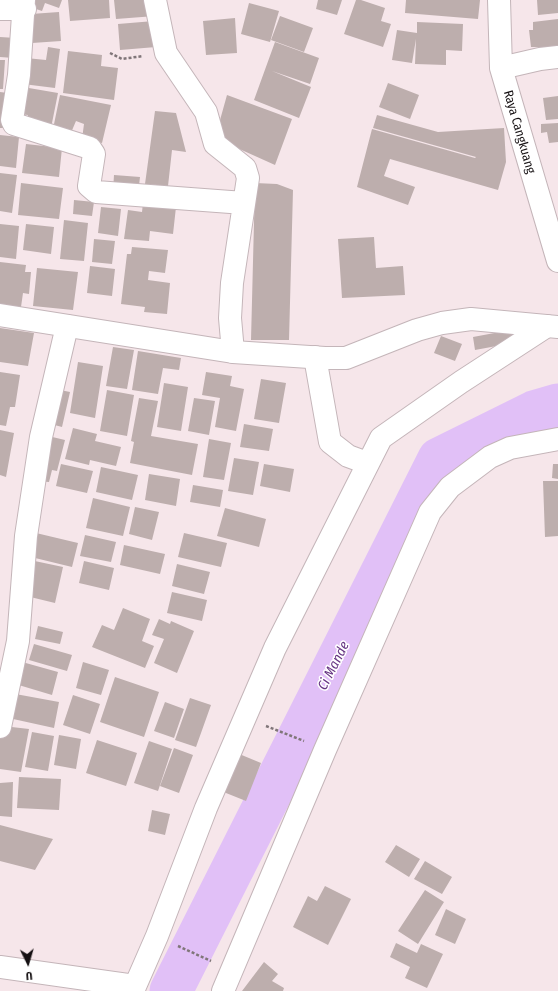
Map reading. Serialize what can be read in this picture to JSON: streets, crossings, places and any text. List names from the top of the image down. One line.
{"streets":{"street":["Raya Cangkuang"]},"water":["Ci Mande"],"north":"bottom"}
